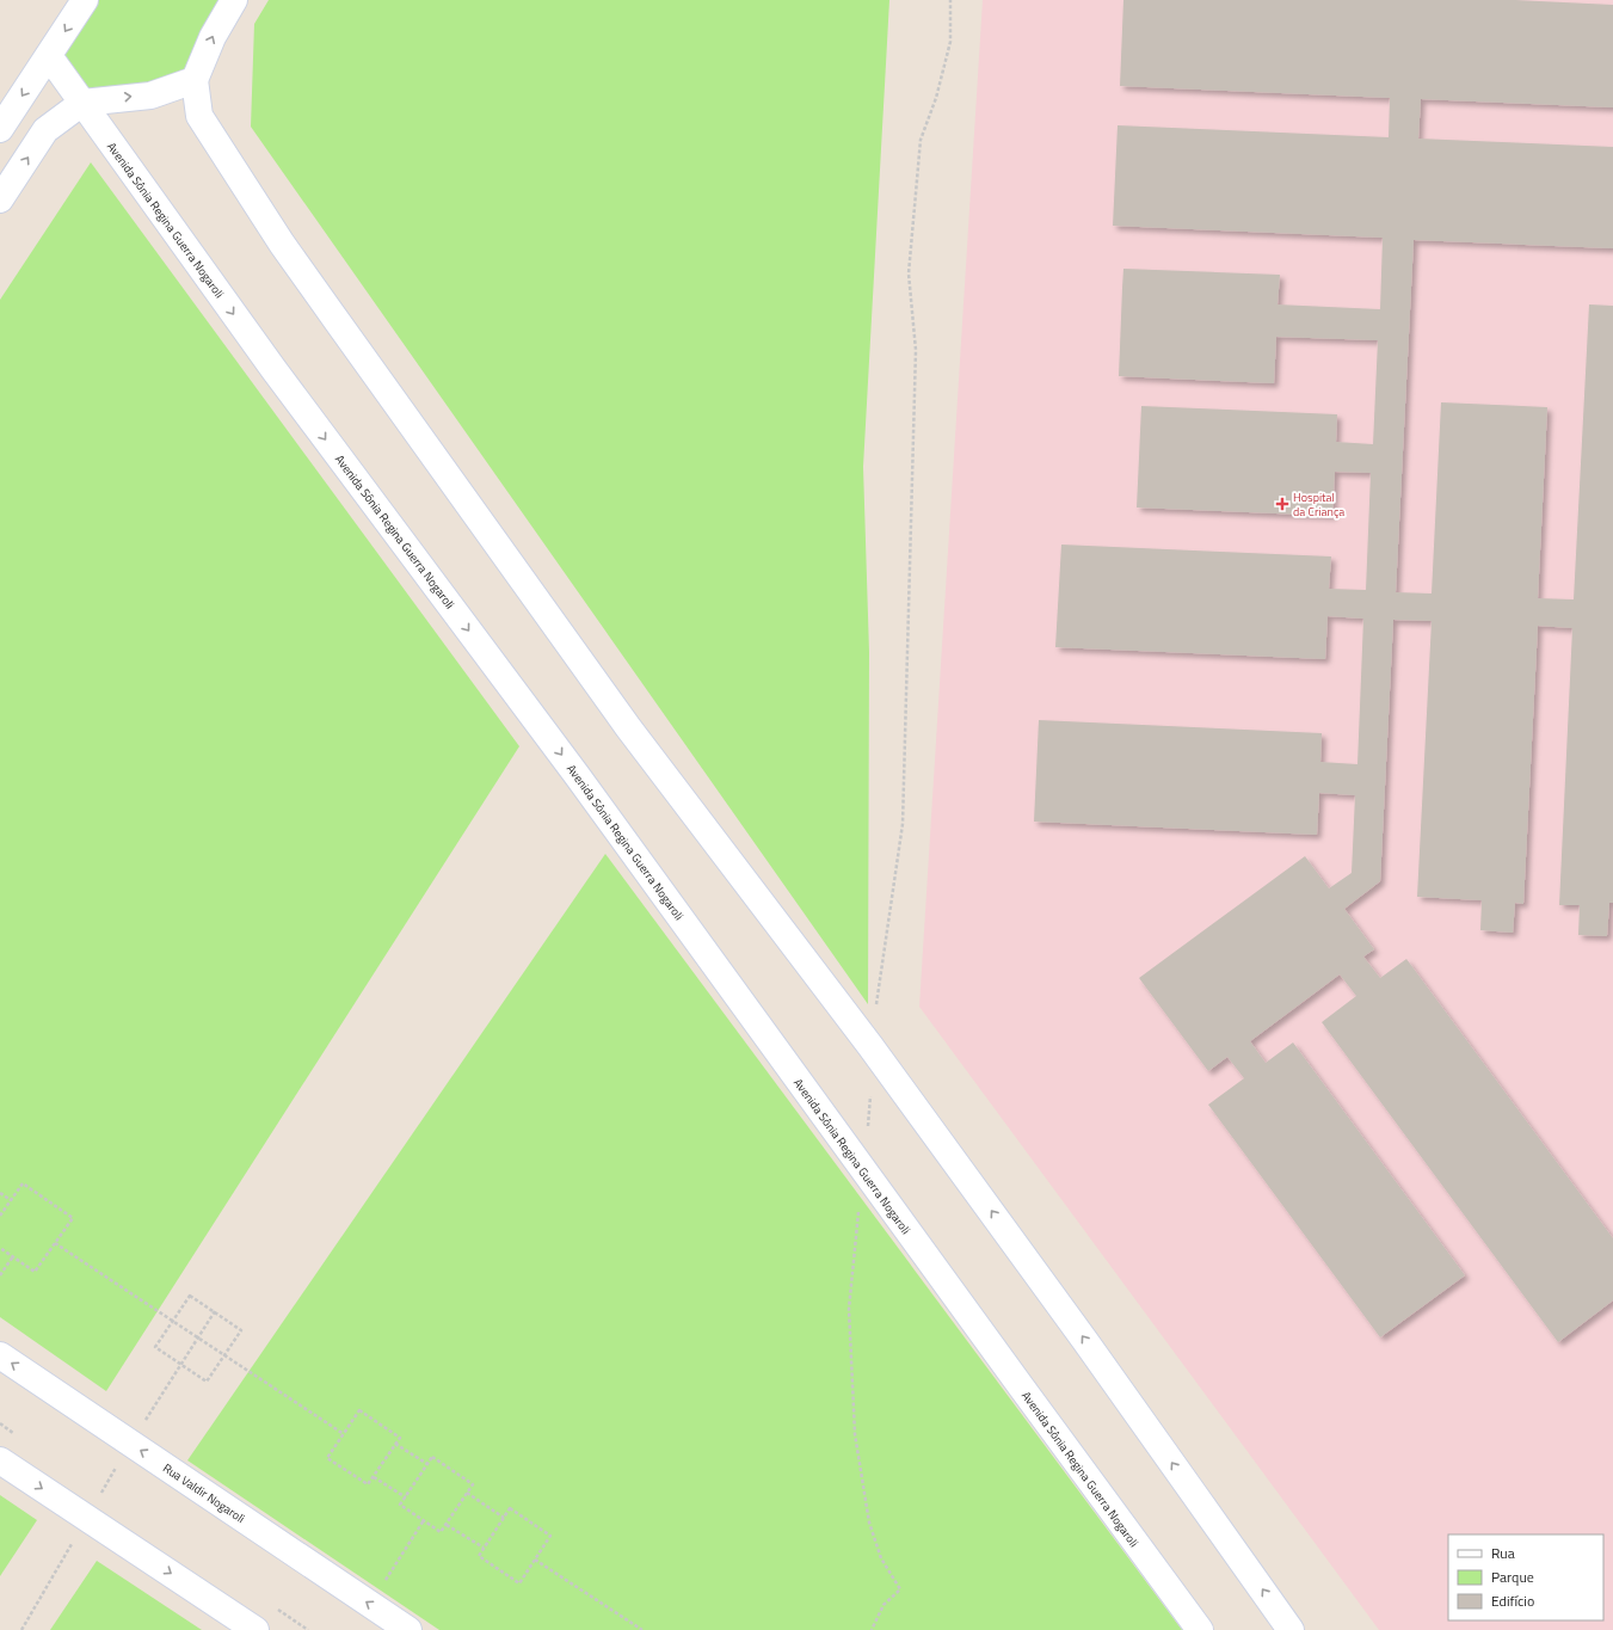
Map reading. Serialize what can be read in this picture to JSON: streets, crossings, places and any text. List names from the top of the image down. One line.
{"streets":{"street":["Avenida Sônia Regina Guerra Nogaroli","Rua Valdir Nogaroli"]},"places":{"health":["Hospital da Criança"]},"legend":["Rua","Parque","Edifício"]}
